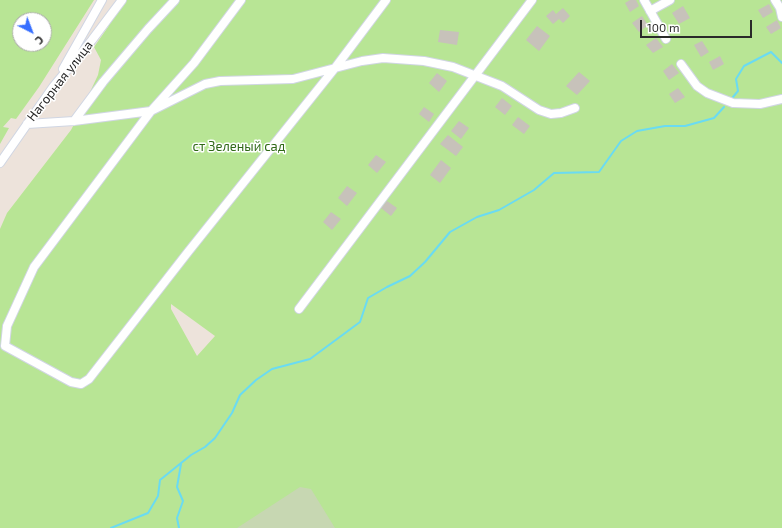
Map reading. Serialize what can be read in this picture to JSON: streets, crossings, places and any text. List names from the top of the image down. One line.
{"streets":{"street":["Нагорная улица"]},"parks":["ст Зеленый сад"],"scale_bar":"100 m","north":"bottom right"}
